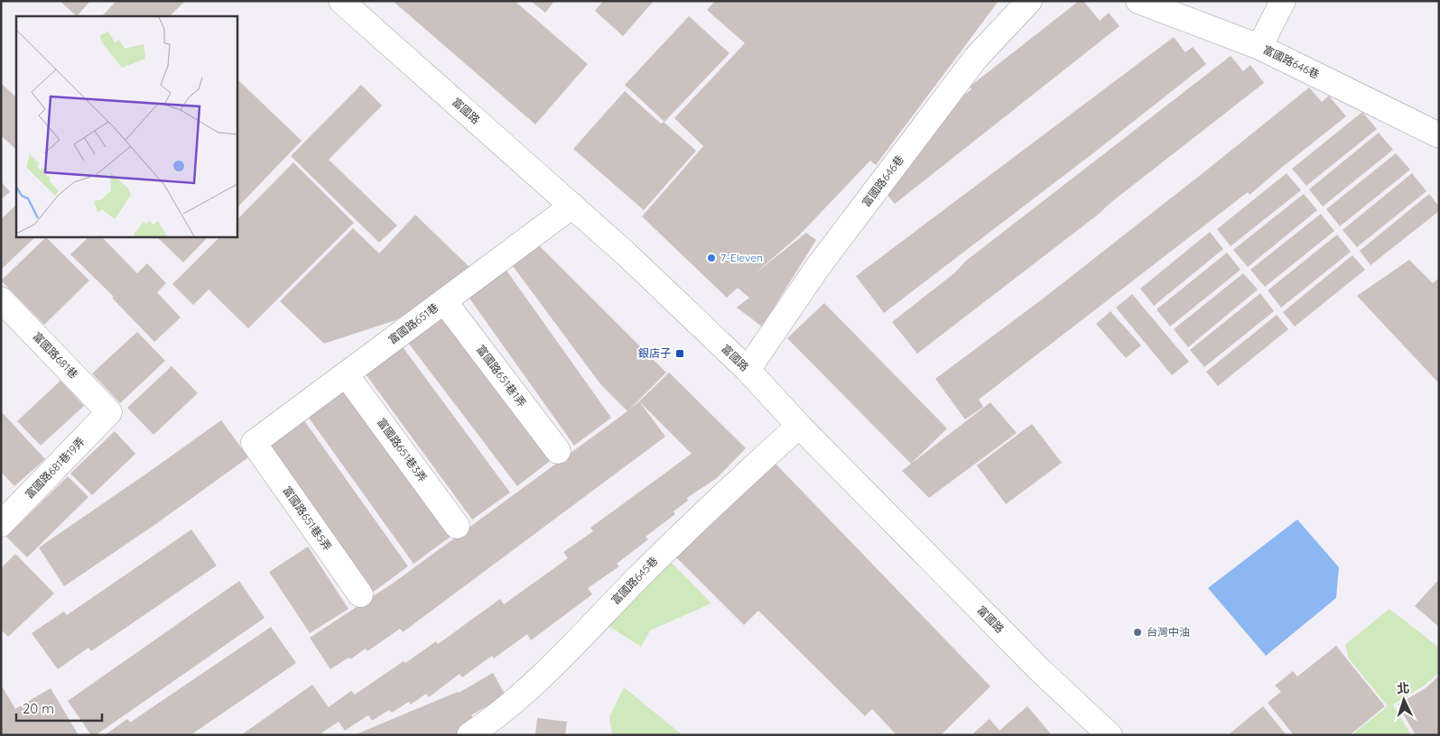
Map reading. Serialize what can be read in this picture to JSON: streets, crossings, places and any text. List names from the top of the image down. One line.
{"streets":{"street":["富國路646巷","富國路","富國路651巷","富國路681巷","富國路651巷1弄","富國路651巷3弄","富國路681巷19弄","富國路651巷5弄","富國路645巷"]},"crossings":[["富國路646巷","富國路"],["富國路","富國路651巷"],["富國路","富國路645巷"],["富國路651巷","富國路651巷1弄"],["富國路651巷","富國路651巷3弄"],["富國路651巷","富國路651巷5弄"],["富國路681巷","富國路681巷19弄"]],"places":{"other":["7-Eleven","台灣中油"],"transit":["銀店子"]},"scale_bar":"20 m","north":"top"}
